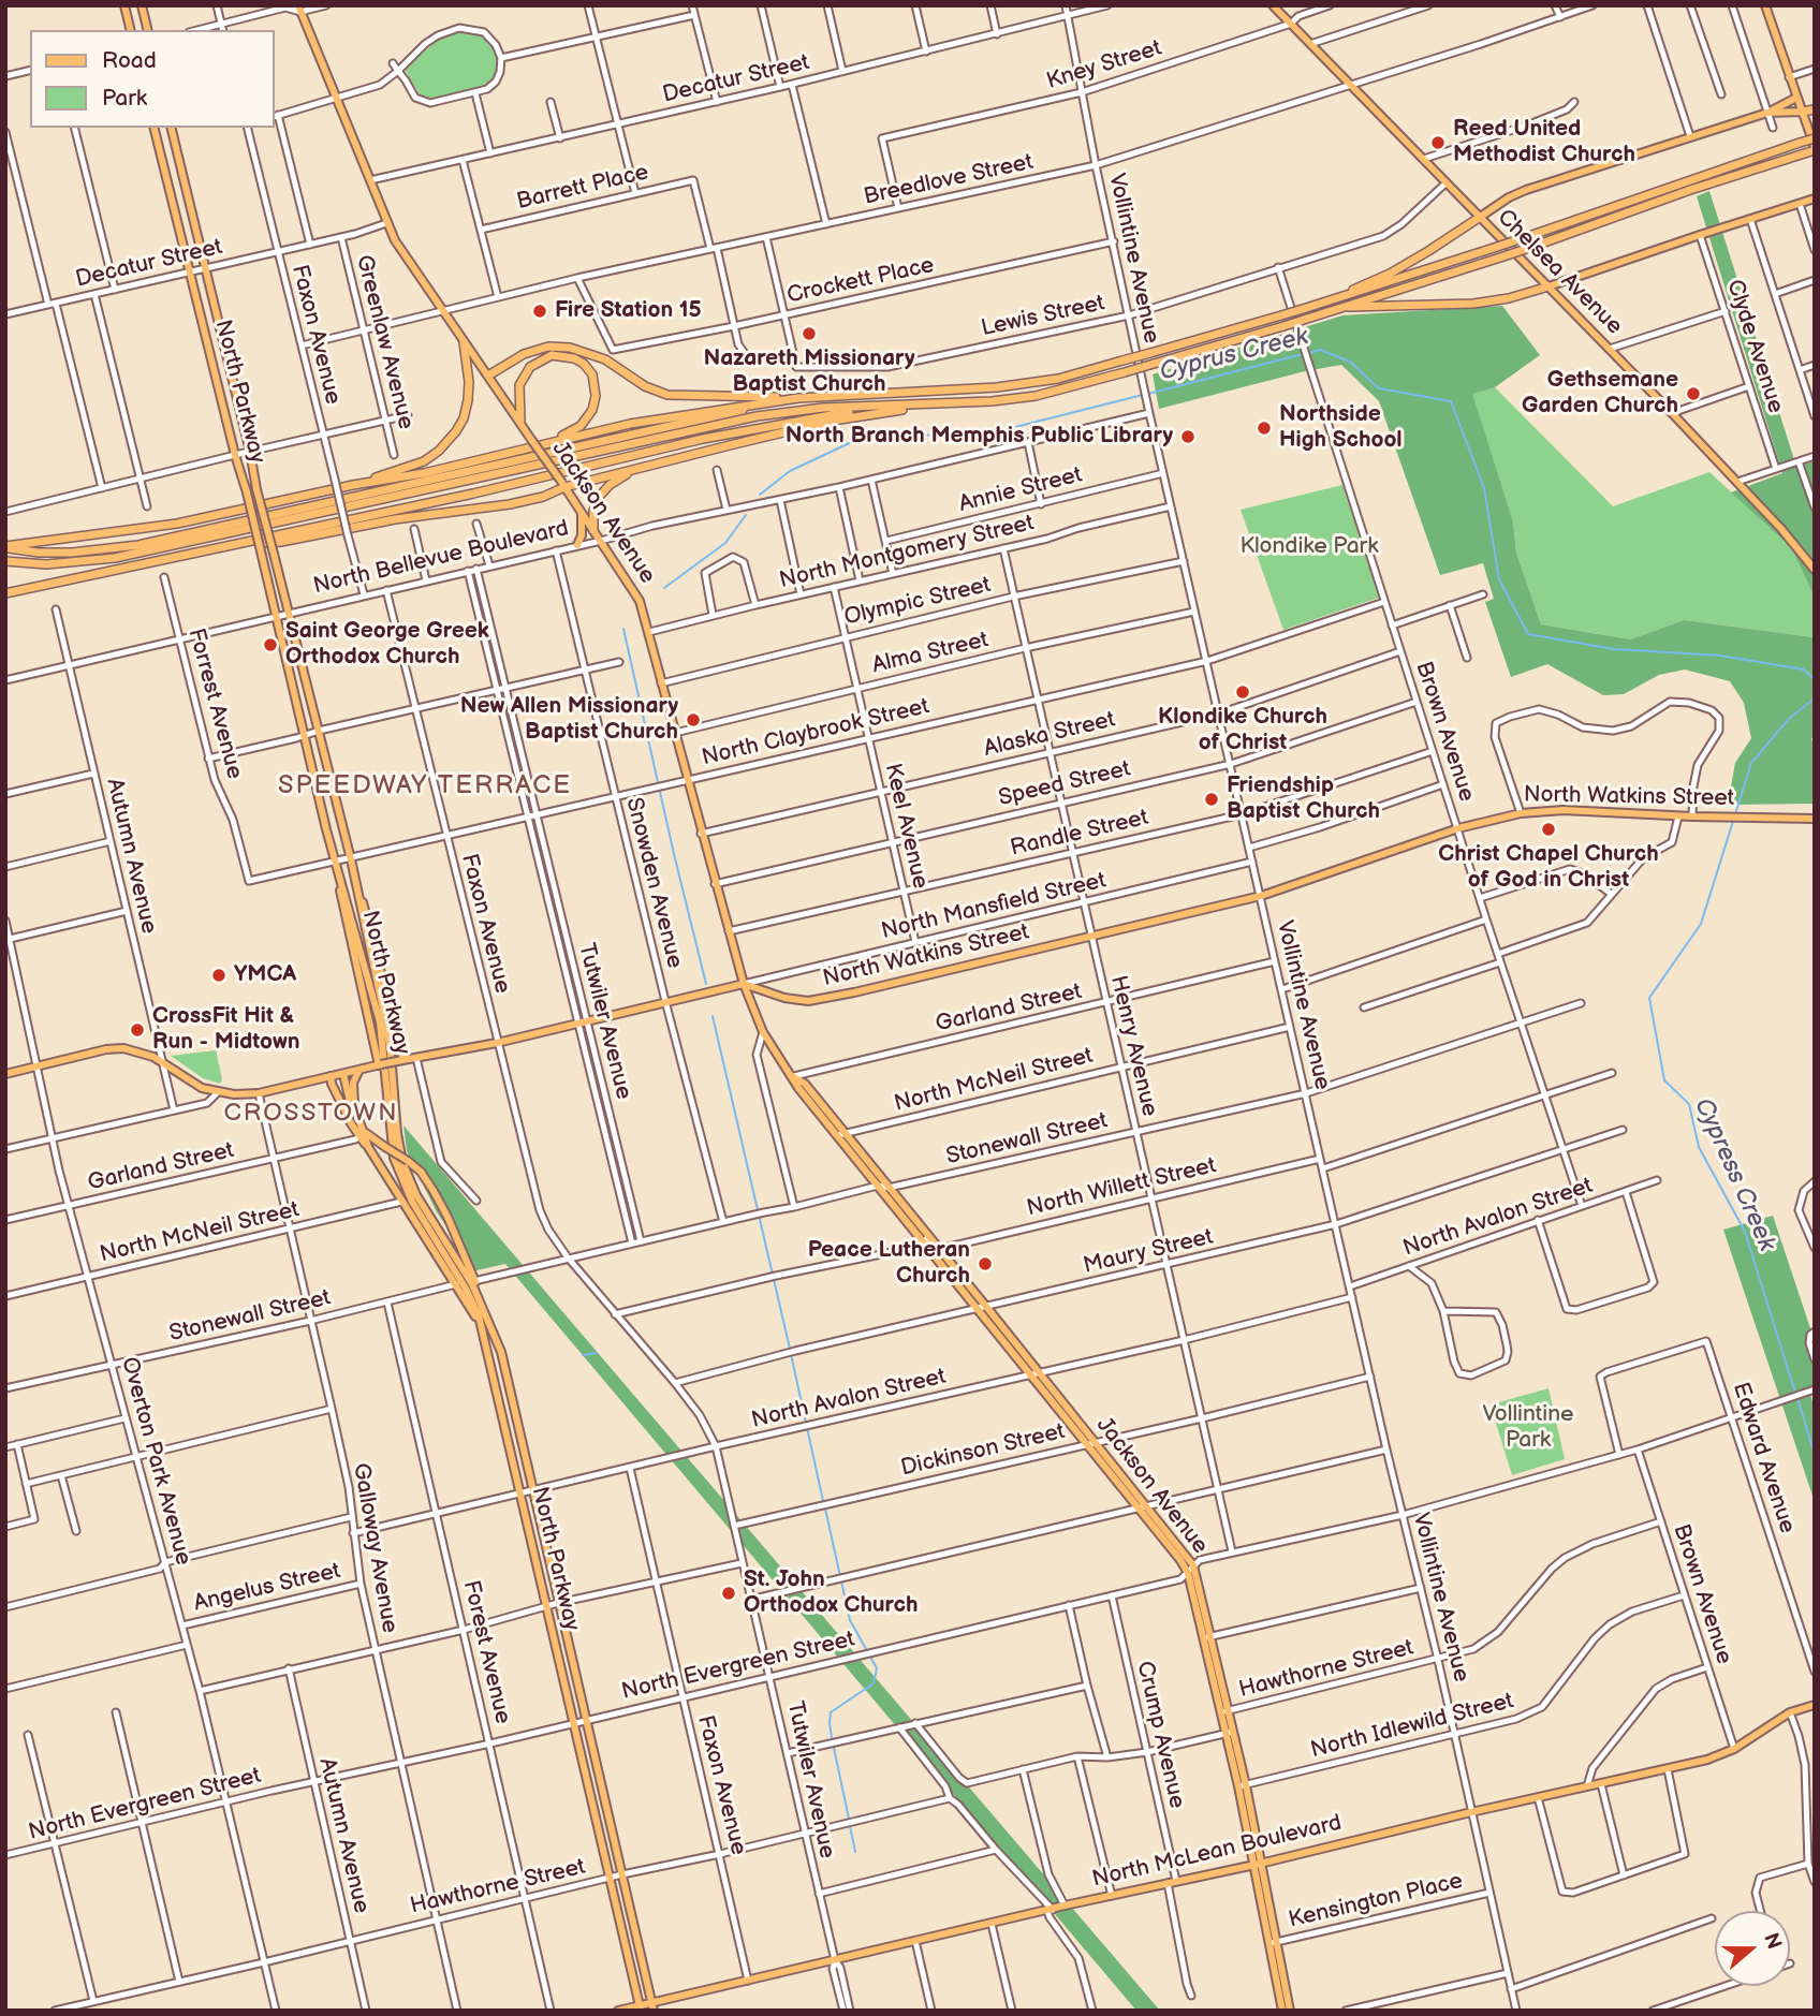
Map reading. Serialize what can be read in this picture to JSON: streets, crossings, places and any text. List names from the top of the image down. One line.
{"streets":{"main road":["Chelsea Avenue","North Parkway","Jackson Avenue","North Watkins Street","North McLean Boulevard"],"street":["Kney Street","Decatur Street","Breedlove Street","Barrett Place","Vollintine Avenue","Crockett Place","Lewis Street","Faxon Avenue","Greenlaw Avenue","Clyde Avenue","Annie Street","North Montgomery Street","North Bellevue Boulevard","Olympic Street","Alma Street","Forrest Avenue","Brown Avenue","North Claybrook Street","Alaska Street","Speed Street","Keel Avenue","Randle Street","Autumn Avenue","Snowden Avenue","North Mansfield Street","Garland Street","Tutwiler Avenue","Henry Avenue","North McNeil Street","Stonewall Street","North Willett Street","North Avalon Street","Maury Street","Dickinson Street","Edward Avenue","Overton Park Avenue","Galloway Avenue","Angelus Street","Forest Avenue","North Evergreen Street","Hawthorne Street","North Idlewild Street","Crump Avenue","Kensington Place"]},"crossings":[["Kney Street","Breedlove Street"],["Kney Street","Vollintine Avenue"],["Kney Street","Chelsea Avenue"],["Decatur Street","Vollintine Avenue"],["Decatur Street","Faxon Avenue"],["Decatur Street","Greenlaw Avenue"],["Decatur Street","North Parkway"],["Decatur Street","Jackson Avenue"],["Breedlove Street","Barrett Place"],["Breedlove Street","Vollintine Avenue"],["Breedlove Street","Chelsea Avenue"],["Breedlove Street","Crockett Place"],["Breedlove Street","Faxon Avenue"],["Breedlove Street","Greenlaw Avenue"],["Breedlove Street","Jackson Avenue"],["Vollintine Avenue","Crockett Place"],["Vollintine Avenue","Lewis Street"],["Vollintine Avenue","Annie Street"],["Vollintine Avenue","North Montgomery Street"],["Vollintine Avenue","North Bellevue Boulevard"],["Vollintine Avenue","Olympic Street"],["Vollintine Avenue","Alma Street"],["Vollintine Avenue","North Claybrook Street"],["Vollintine Avenue","Alaska Street"],["Vollintine Avenue","Speed Street"],["Vollintine Avenue","North Watkins Street"],["Vollintine Avenue","Randle Street"],["Vollintine Avenue","North Mansfield Street"],["Vollintine Avenue","Garland Street"],["Vollintine Avenue","North McNeil Street"],["Vollintine Avenue","Stonewall Street"],["Vollintine Avenue","North Willett Street"],["Vollintine Avenue","North Avalon Street"],["Vollintine Avenue","Maury Street"],["Vollintine Avenue","Dickinson Street"],["Vollintine Avenue","Hawthorne Street"],["Vollintine Avenue","North Idlewild Street"],["Vollintine Avenue","North McLean Boulevard"],["Vollintine Avenue","Kensington Place"],["Chelsea Avenue","Lewis Street"],["Crockett Place","Lewis Street"],["Lewis Street","Brown Avenue"],["Faxon Avenue","North Bellevue Boulevard"],["Faxon Avenue","North Claybrook Street"],["Faxon Avenue","Tutwiler Avenue"],["Faxon Avenue","Stonewall Street"],["Faxon Avenue","North Avalon Street"],["Faxon Avenue","North Evergreen Street"],["Faxon Avenue","Hawthorne Street"],["Faxon Avenue","North McLean Boulevard"],["North Parkway","North Bellevue Boulevard"],["North Parkway","North Claybrook Street"],["North Parkway","North Avalon Street"],["North Parkway","North Evergreen Street"],["North Parkway","Hawthorne Street"],["North Parkway","North McLean Boulevard"],["Jackson Avenue","North Montgomery Street"],["Jackson Avenue","North Bellevue Boulevard"],["Jackson Avenue","Olympic Street"],["Jackson Avenue","Alma Street"],["Jackson Avenue","North Claybrook Street"],["Jackson Avenue","Alaska Street"],["Jackson Avenue","Speed Street"],["Jackson Avenue","North Watkins Street"],["Jackson Avenue","Randle Street"],["Jackson Avenue","North Mansfield Street"],["Jackson Avenue","Garland Street"],["Jackson Avenue","North McNeil Street"],["Jackson Avenue","Stonewall Street"],["Jackson Avenue","North Willett Street"],["Jackson Avenue","North Avalon Street"],["Jackson Avenue","Maury Street"],["Jackson Avenue","Dickinson Street"],["Jackson Avenue","North Evergreen Street"],["Jackson Avenue","Hawthorne Street"],["Jackson Avenue","North Idlewild Street"],["Jackson Avenue","North McLean Boulevard"],["Jackson Avenue","Kensington Place"],["North Montgomery Street","Keel Avenue"],["North Montgomery Street","Henry Avenue"],["North Bellevue Boulevard","Forrest Avenue"],["North Bellevue Boulevard","Autumn Avenue"],["North Bellevue Boulevard","Snowden Avenue"],["North Bellevue Boulevard","Tutwiler Avenue"],["Olympic Street","Keel Avenue"],["Olympic Street","Henry Avenue"],["Alma Street","Keel Avenue"],["Alma Street","Henry Avenue"],["Forrest Avenue","North Claybrook Street"],["Brown Avenue","North Claybrook Street"],["Brown Avenue","Alaska Street"],["Brown Avenue","Speed Street"],["Brown Avenue","North Watkins Street"],["Brown Avenue","Randle Street"],["Brown Avenue","Stonewall Street"],["Brown Avenue","North Avalon Street"],["Brown Avenue","Maury Street"],["Brown Avenue","Hawthorne Street"],["Brown Avenue","North Idlewild Street"],["Brown Avenue","North McLean Boulevard"],["North Claybrook Street","Keel Avenue"],["North Claybrook Street","Snowden Avenue"],["North Claybrook Street","Tutwiler Avenue"],["North Claybrook Street","Henry Avenue"],["Alaska Street","Keel Avenue"],["Alaska Street","Henry Avenue"],["Speed Street","Keel Avenue"],["Speed Street","Henry Avenue"],["North Watkins Street","North Mansfield Street"],["North Watkins Street","Henry Avenue"],["Keel Avenue","Randle Street"],["Keel Avenue","North Mansfield Street"],["Randle Street","Henry Avenue"],["Autumn Avenue","North Evergreen Street"],["Autumn Avenue","Hawthorne Street"],["Snowden Avenue","Stonewall Street"],["North Mansfield Street","Henry Avenue"],["Garland Street","Henry Avenue"],["Garland Street","Overton Park Avenue"],["Garland Street","Galloway Avenue"],["Tutwiler Avenue","Stonewall Street"],["Tutwiler Avenue","North Avalon Street"],["Tutwiler Avenue","Maury Street"],["Tutwiler Avenue","Dickinson Street"],["Tutwiler Avenue","North Evergreen Street"],["Tutwiler Avenue","Hawthorne Street"],["Tutwiler Avenue","North McLean Boulevard"],["Henry Avenue","North McNeil Street"],["Henry Avenue","Stonewall Street"],["Henry Avenue","North Willett Street"],["Henry Avenue","North Avalon Street"],["Henry Avenue","Maury Street"],["Henry Avenue","Dickinson Street"],["North McNeil Street","Overton Park Avenue"],["North McNeil Street","Galloway Avenue"],["Stonewall Street","Overton Park Avenue"],["Stonewall Street","Galloway Avenue"],["Stonewall Street","Forest Avenue"],["North Avalon Street","Galloway Avenue"],["North Avalon Street","Forest Avenue"],["Overton Park Avenue","Angelus Street"],["Overton Park Avenue","North Evergreen Street"],["Overton Park Avenue","Hawthorne Street"],["Galloway Avenue","Angelus Street"],["Galloway Avenue","North Evergreen Street"],["Galloway Avenue","Hawthorne Street"],["Forest Avenue","North Evergreen Street"],["Forest Avenue","Hawthorne Street"],["North Evergreen Street","Crump Avenue"],["Hawthorne Street","Crump Avenue"],["Crump Avenue","North McLean Boulevard"]],"districts":["SPEEDWAY TERRACE","CROSSTOWN"],"water":["Cyprus Creek","Cypress Creek"],"parks":["Klondike Park","Vollintine Park"],"places":["Reed United Methodist Church","Fire Station 15","Nazareth Missionary Baptist Church","Gethsemane Garden Church","Northside High School","North Branch Memphis Public Library","Saint George Greek Orthodox Church","Klondike Church of Christ","New Allen Missionary Baptist Church","Friendship Baptist Church","Christ Chapel Church of God in Christ","YMCA","CrossFit Hit & Run - Midtown","Peace Lutheran Church","St. John Orthodox Church"],"legend":["Road","Park"],"north":"right"}
